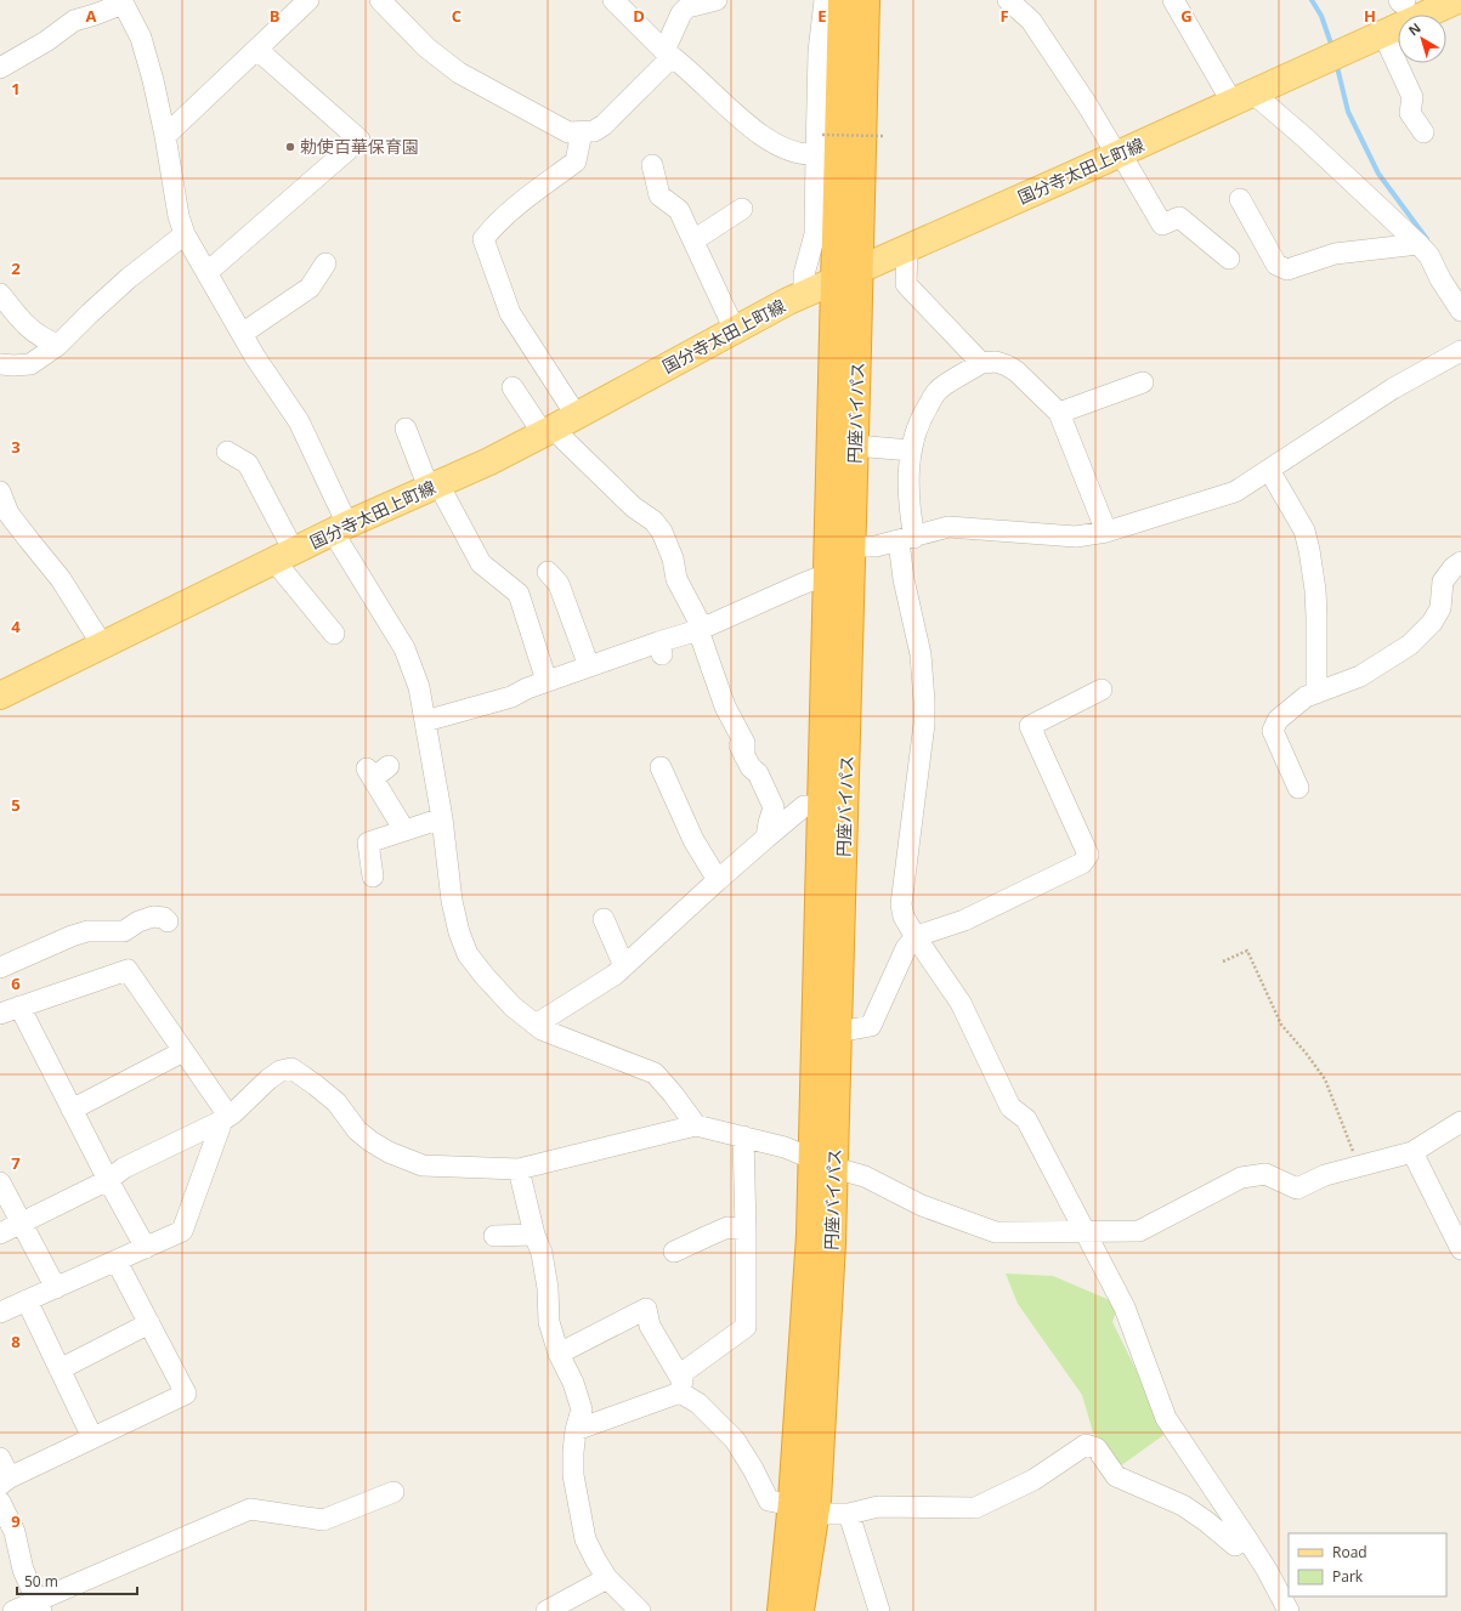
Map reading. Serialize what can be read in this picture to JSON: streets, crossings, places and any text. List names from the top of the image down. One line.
{"streets":{"highway":["円座バイパス"],"main road":["国分寺太田上町線"]},"crossings":[["国分寺太田上町線","円座バイパス"]],"places":["勅使百華保育園"],"legend":["Road","Park"],"scale_bar":"50 m","north":"top left","grid":{"columns":["A","B","C","D","E","F","G","H"],"rows":["1","2","3","4","5","6","7","8","9"]}}
